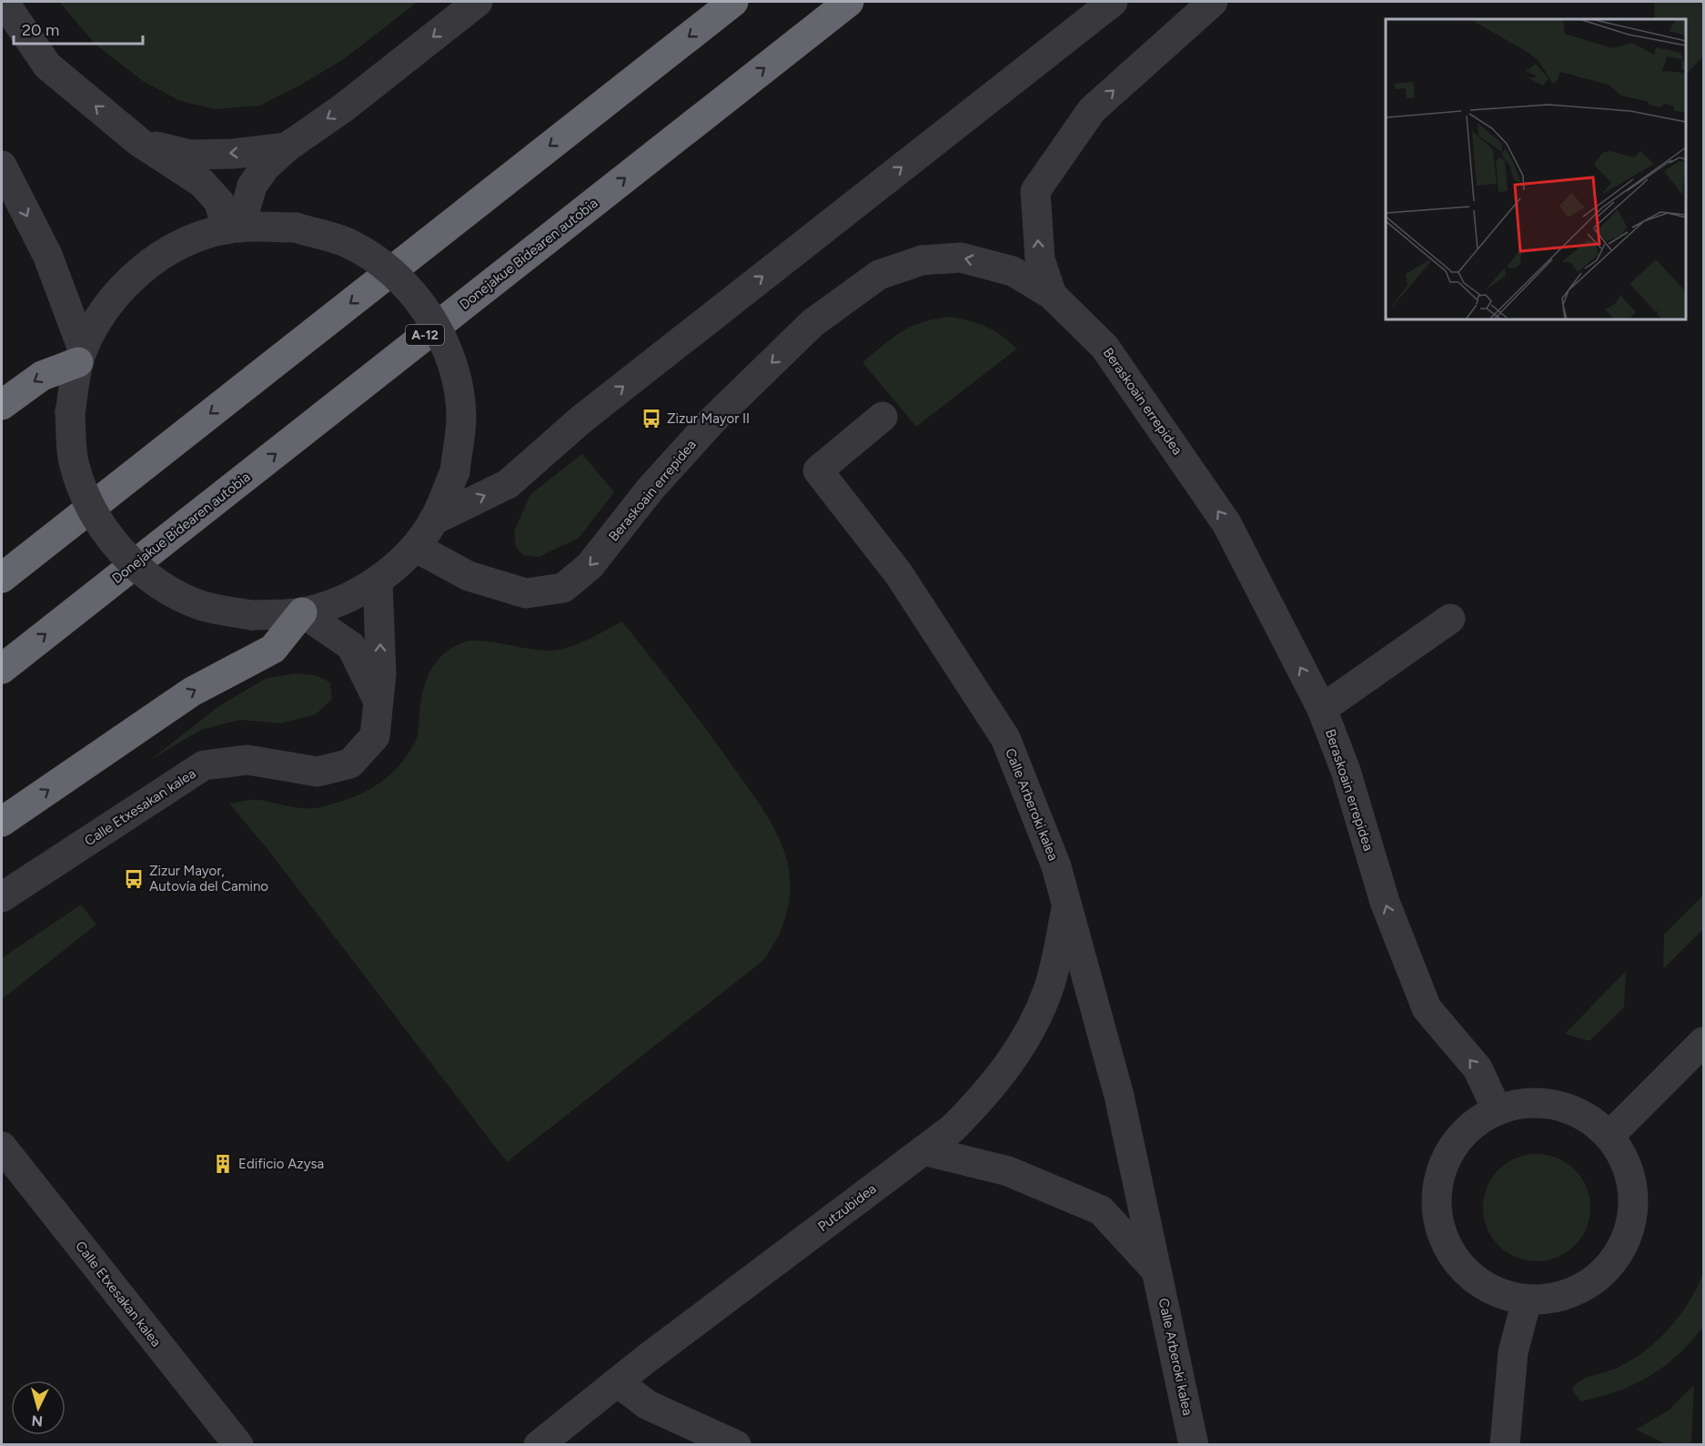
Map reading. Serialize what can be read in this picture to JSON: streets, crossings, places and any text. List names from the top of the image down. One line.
{"streets":{"highway":["Donejakue Bidearen autobia","A-12"],"street":["Beraskoain errepidea","Calle Arberoki kalea","Calle Etxesakan kalea","Putzubidea"]},"crossings":[["Calle Arberoki kalea","Putzubidea"]],"places":{"bus stop":["Zizur Mayor II","Zizur Mayor, Autovía del Camino"],"building":["Edificio Azysa"]},"scale_bar":"20 m","north":"bottom"}
